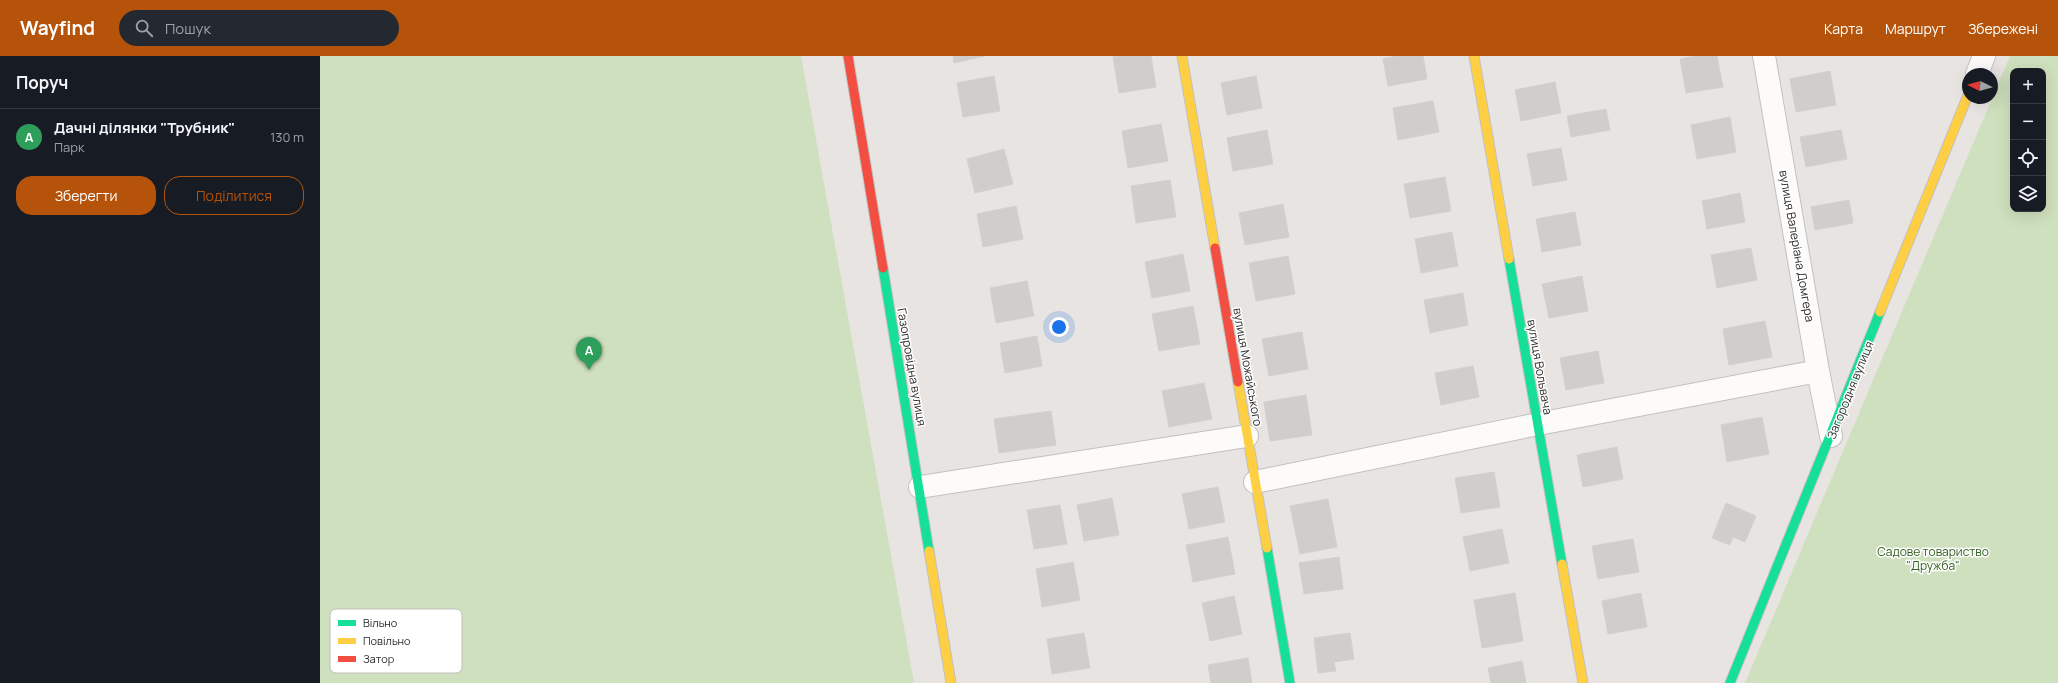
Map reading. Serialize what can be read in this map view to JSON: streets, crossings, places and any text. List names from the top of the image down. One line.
{"streets":{"street":["вулиця Валеріана Домгера","Газопровідна вулиця","вулиця Можайського","вулиця Вольвача","Загородня вулиця"]},"crossings":[["вулиця Валеріана Домгера","Загородня вулиця"]],"parks":["Садове товариство \"Дружба\""],"legend":["Вільно","Повільно","Затор"],"north":"left","page":{"header":"Wayfind","search":"Пошук","nav":["Карта","Маршрут","Збережені"],"heading":"Поруч","map_buttons":["+","−"],"list":[{"mark":"A","name":"Дачні ділянки \"Трубник\"","note":"Парк","value":"130 m"}],"buttons":["Зберегти","Поділитися"],"pins":"A"}}
